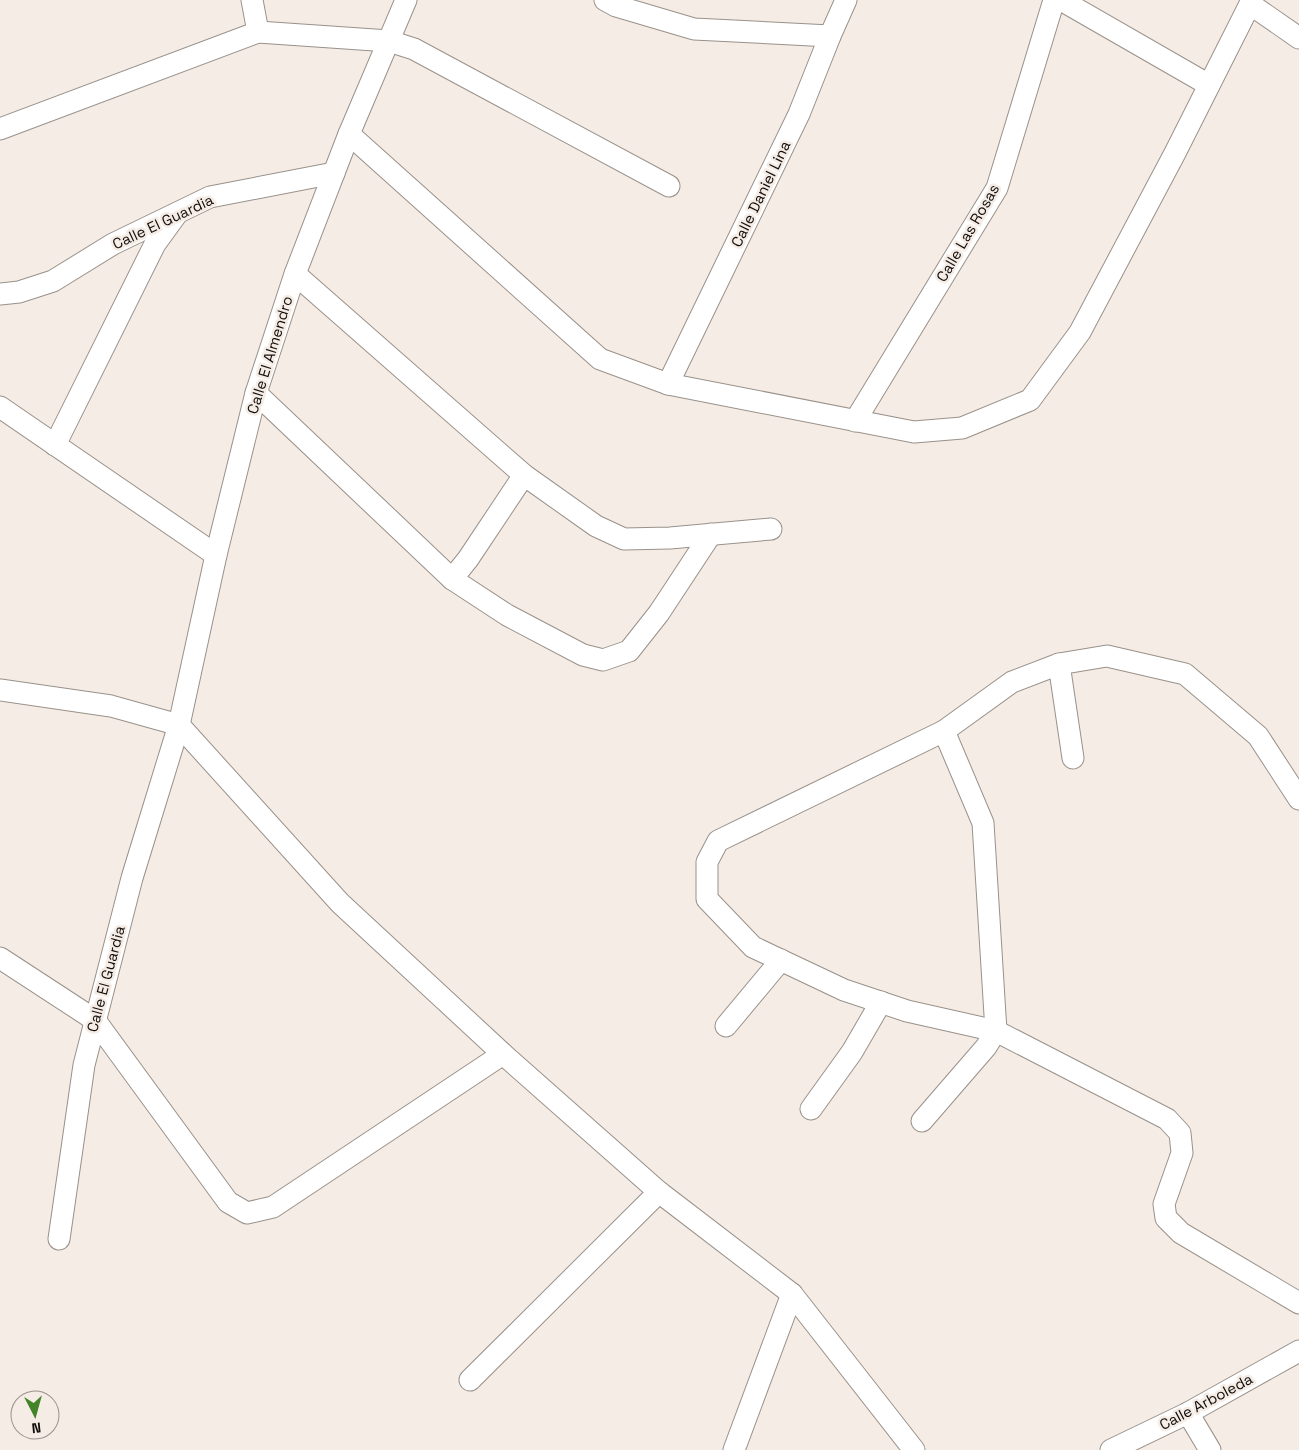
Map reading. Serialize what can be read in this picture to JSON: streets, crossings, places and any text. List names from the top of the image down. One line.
{"streets":{"street":["Calle Daniel Lina","Calle El Guardia","Calle Las Rosas","Calle El Almendro","Calle Arboleda"]},"crossings":[["Calle El Guardia","Calle El Almendro"]],"north":"bottom"}
